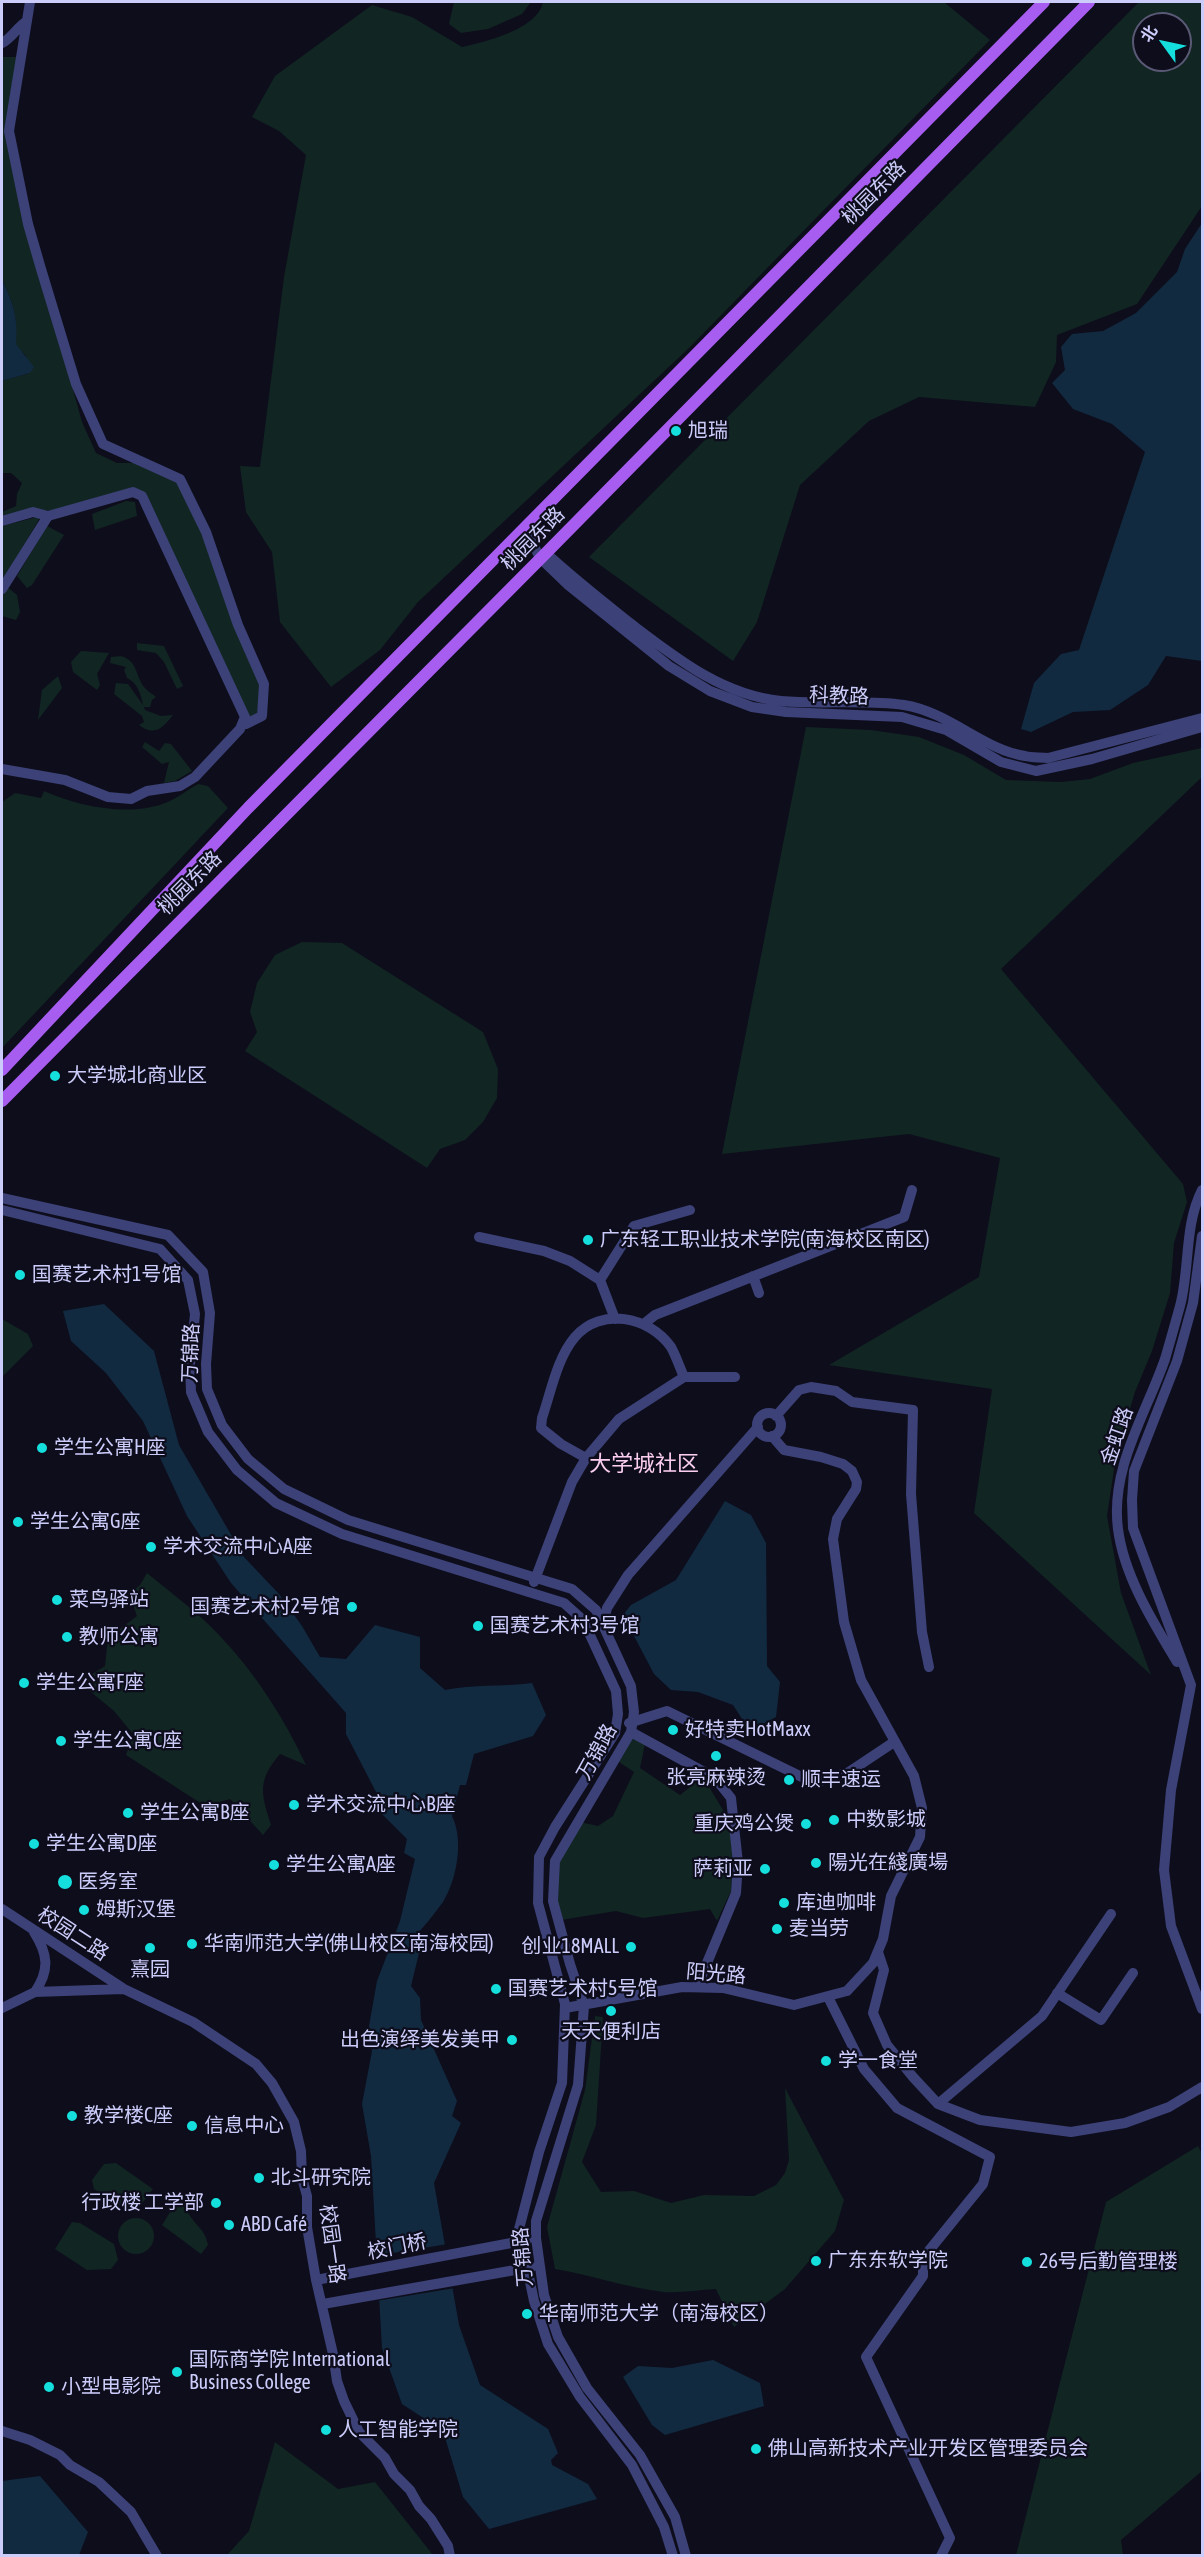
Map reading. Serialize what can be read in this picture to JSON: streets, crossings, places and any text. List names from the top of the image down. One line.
{"streets":{"main road":["桃园东路"],"street":["科教路","万锦路","金虹路","校园二路","阳光路","校园一路","校门桥"]},"crossings":[["桃园东路","科教路"],["万锦路","阳光路"],["万锦路","校门桥"],["校园二路","校园一路"],["校园一路","校门桥"]],"districts":["大学城社区"],"places":["旭瑞","大学城北商业区","广东轻工职业技术学院(南海校区南区)","国赛艺术村1号馆","学生公寓H座","学生公寓G座","学术交流中心A座","菜鸟驿站","国赛艺术村2号馆","国赛艺术村3号馆","教师公寓","学生公寓F座","好特卖HotMaxx","学生公寓C座","张亮麻辣烫","顺丰速运","学术交流中心B座","学生公寓B座","中数影城","重庆鸡公煲","学生公寓D座","陽光在綫廣場","学生公寓A座","萨莉亚","医务室","库迪咖啡","姆斯汉堡","麦当劳","华南师范大学(佛山校区南海校园)","创业18MALL","熹园","国赛艺术村5号馆","天天便利店","出色演绎美发美甲","学一食堂","教学楼C座","信息中心","北斗研究院","行政楼 工学部","ABD Café","广东东软学院","26号后勤管理楼","华南师范大学（南海校区）","国际商学院 International Business College","小型电影院","人工智能学院","佛山高新技术产业开发区管理委员会"],"north":"top left"}
